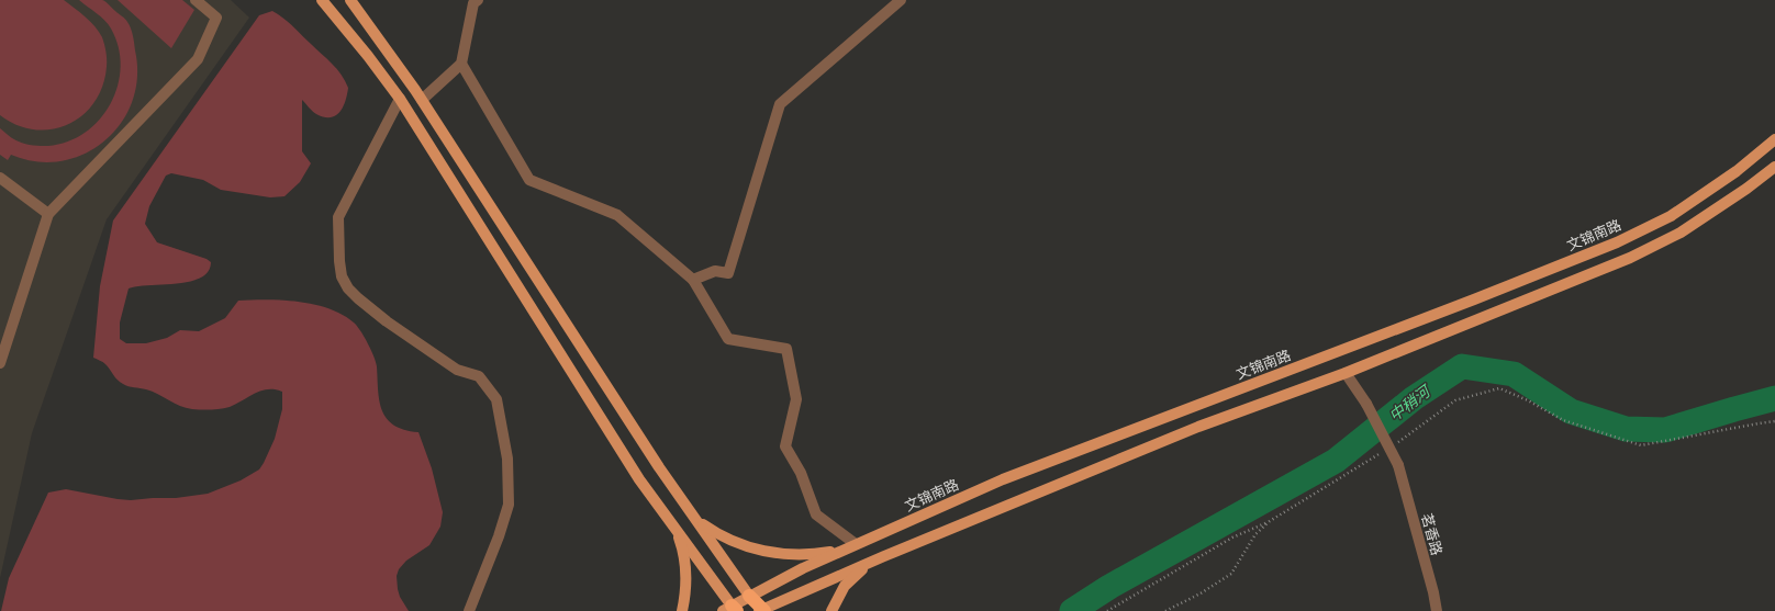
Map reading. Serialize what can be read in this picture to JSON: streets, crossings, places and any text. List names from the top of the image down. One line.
{"streets":{"main road":["文锦南路"],"street":["茗香路"]},"water":["中稍河"]}
